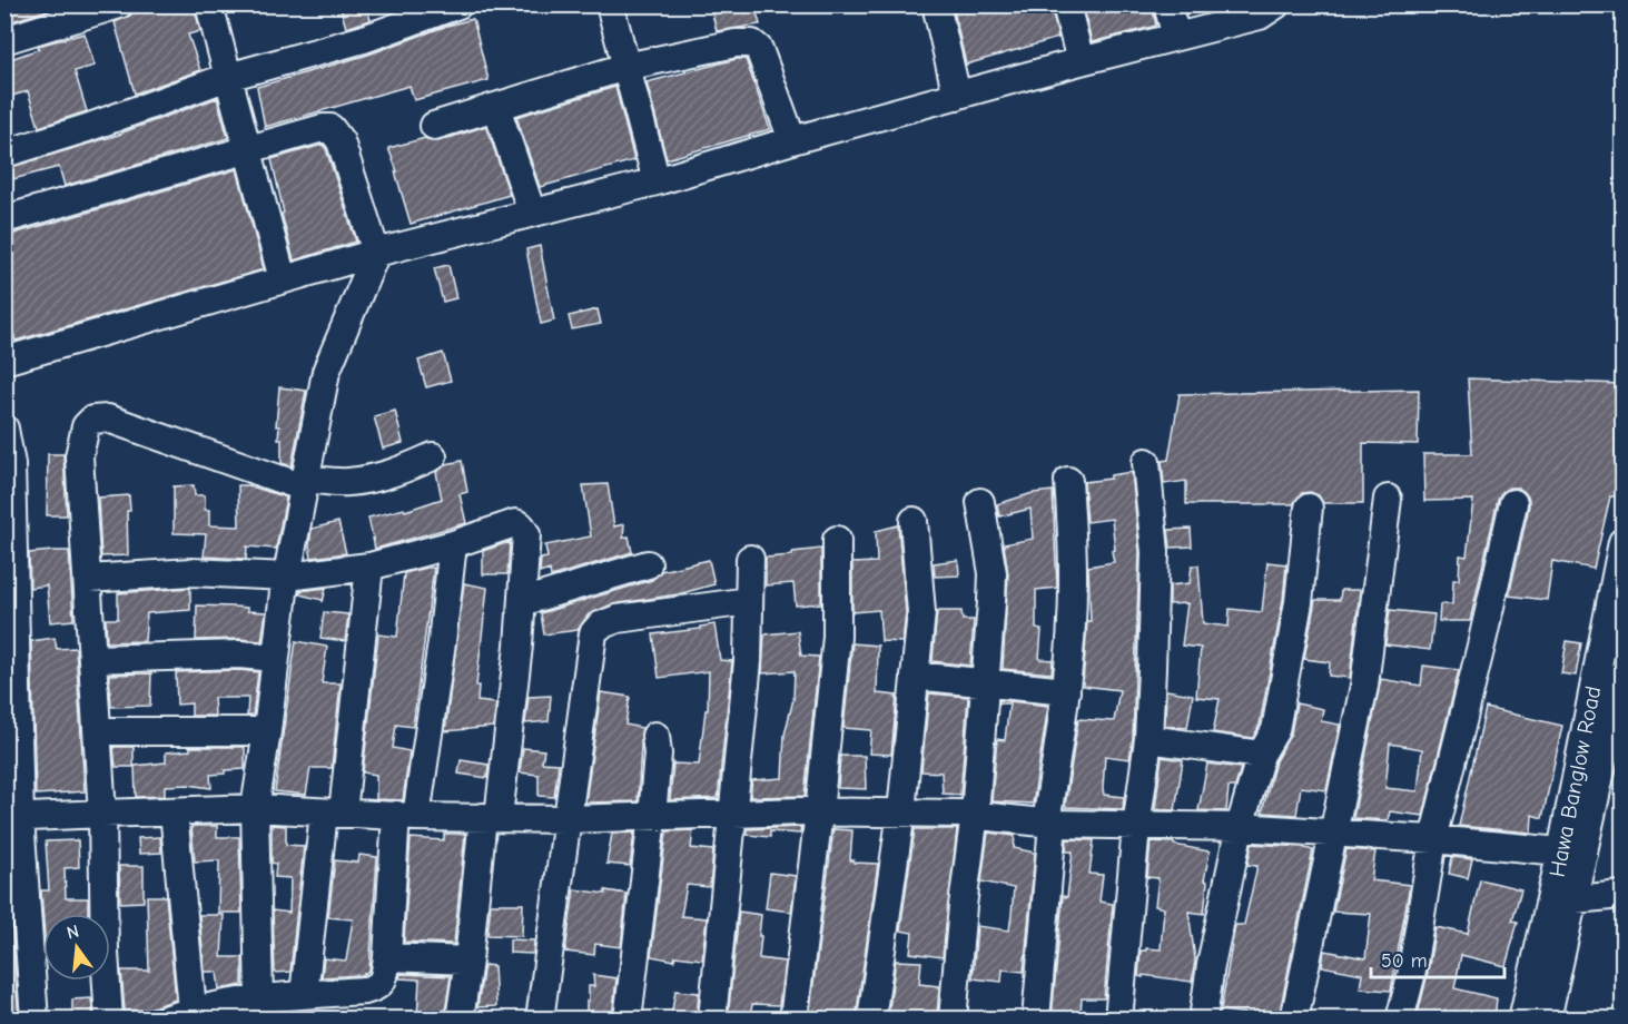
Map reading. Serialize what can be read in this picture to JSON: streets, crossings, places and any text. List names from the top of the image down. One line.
{"streets":{"street":["Hawa Banglow Road"]},"scale_bar":"50 m","north":"top"}
